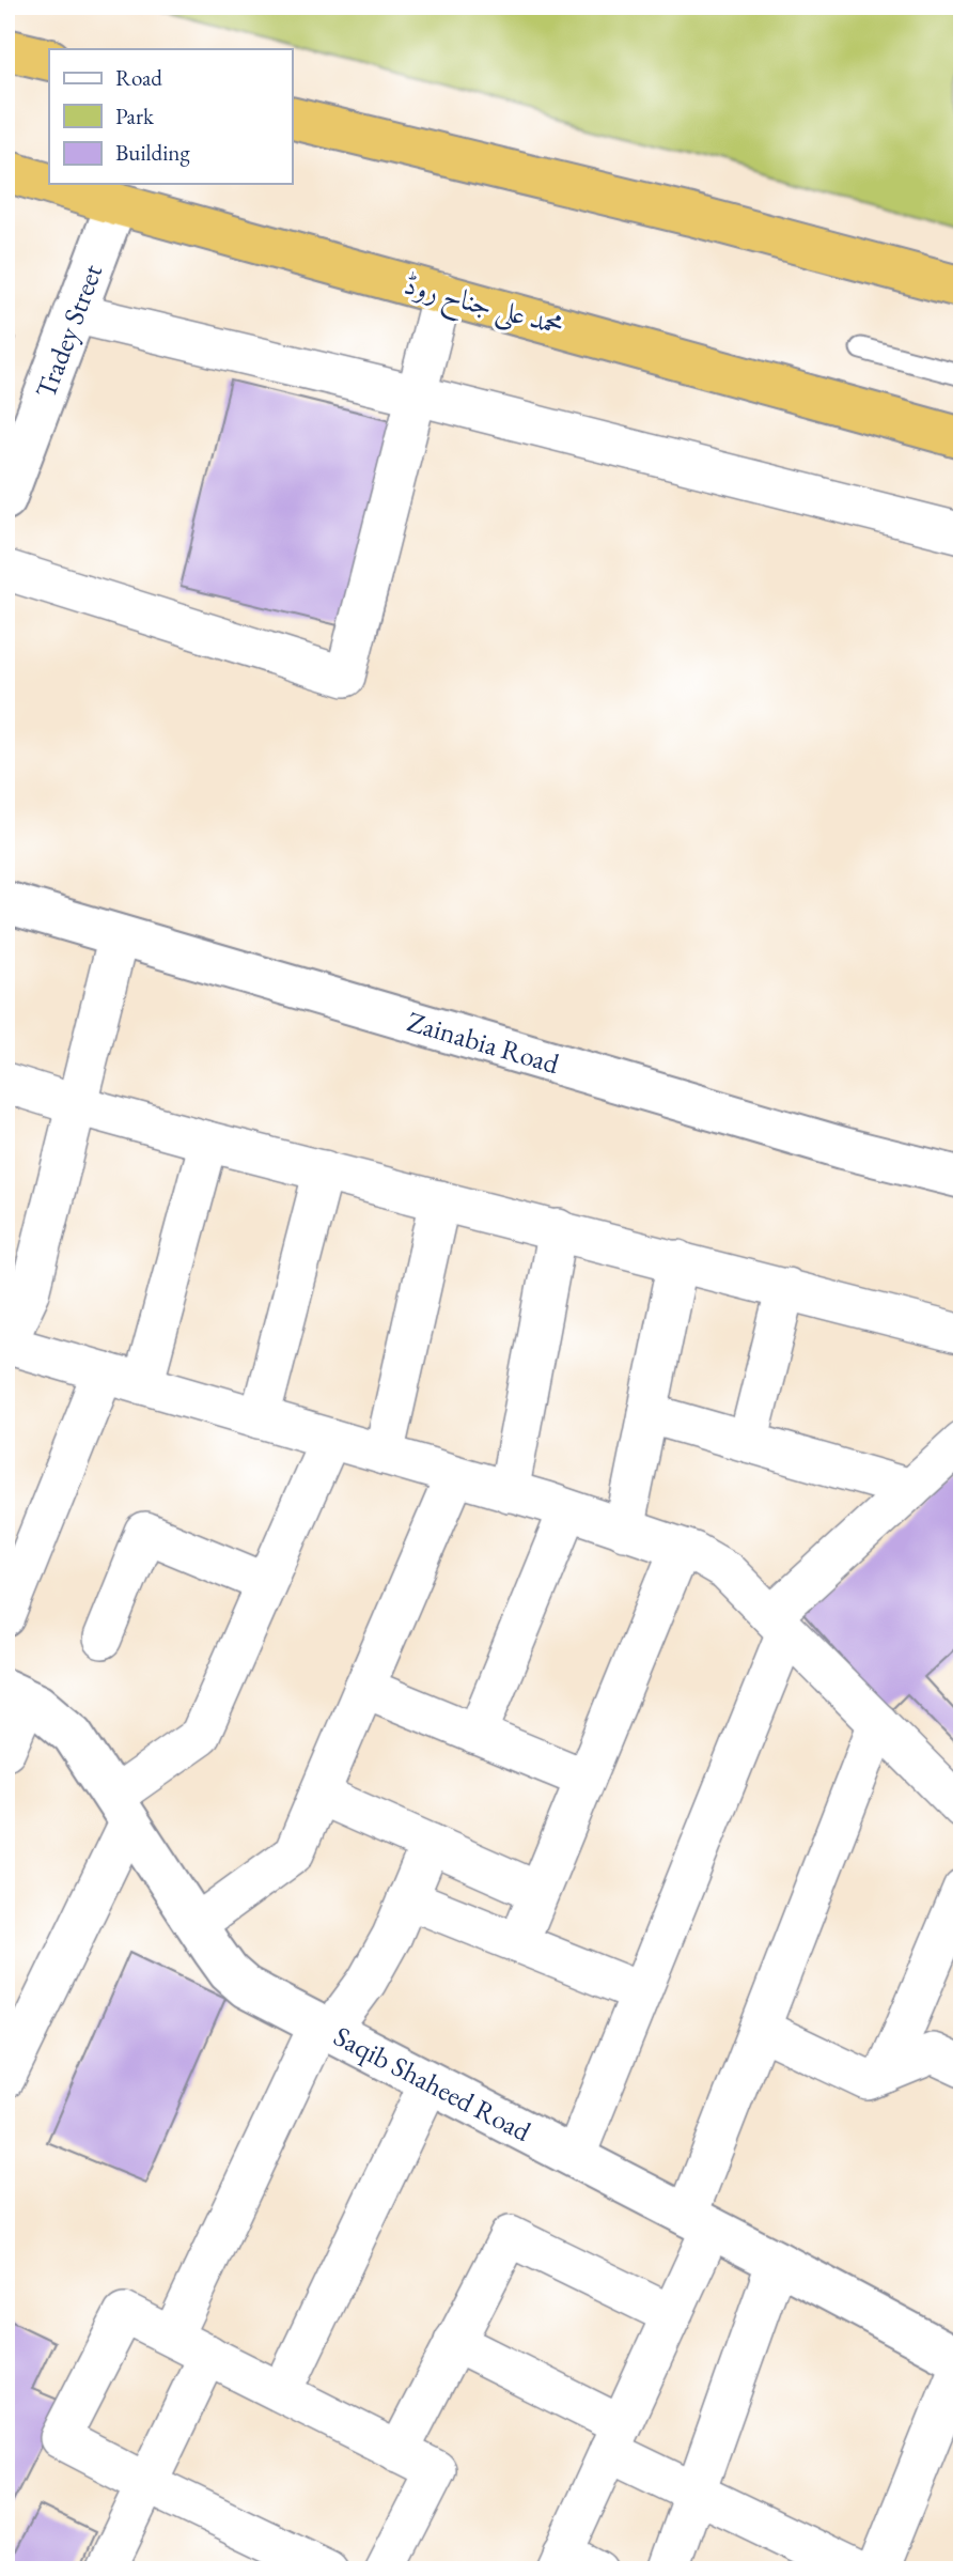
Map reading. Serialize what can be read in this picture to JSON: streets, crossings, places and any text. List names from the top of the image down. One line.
{"streets":{"highway":["محمد علی جناح روڈ"],"street":["Tradey Street","Zainabia Road","Saqib Shaheed Road"]},"crossings":[["محمد علی جناح روڈ","Tradey Street"]],"legend":["Road","Park","Building"]}
